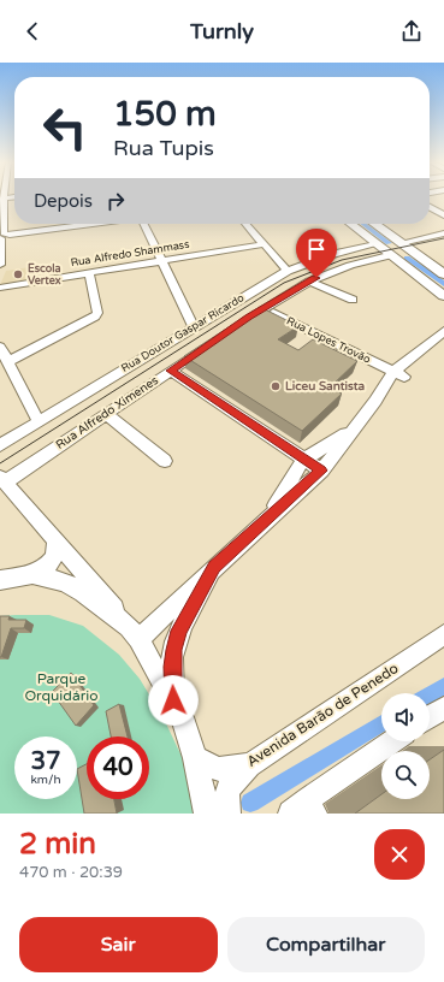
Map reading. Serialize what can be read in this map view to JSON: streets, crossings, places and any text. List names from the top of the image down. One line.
{"streets":{"street":["Rua Alfredo Shammass","Rua Doutor Gaspar Ricardo","Rua Lopes Trovão","Rua Alfredo Ximenes","Avenida Barão de Penedo"]},"parks":["Parque Orquidário"],"places":["Escola Vertex","Liceu Santista"],"page":{"header":"Turnly","turn":["150 m","Rua Tupis"],"then":"Depois","speed":"37 km/h","limit":"40","heading":["2 min","470 m · 20:39"],"buttons":["Sair","Compartilhar"]}}
